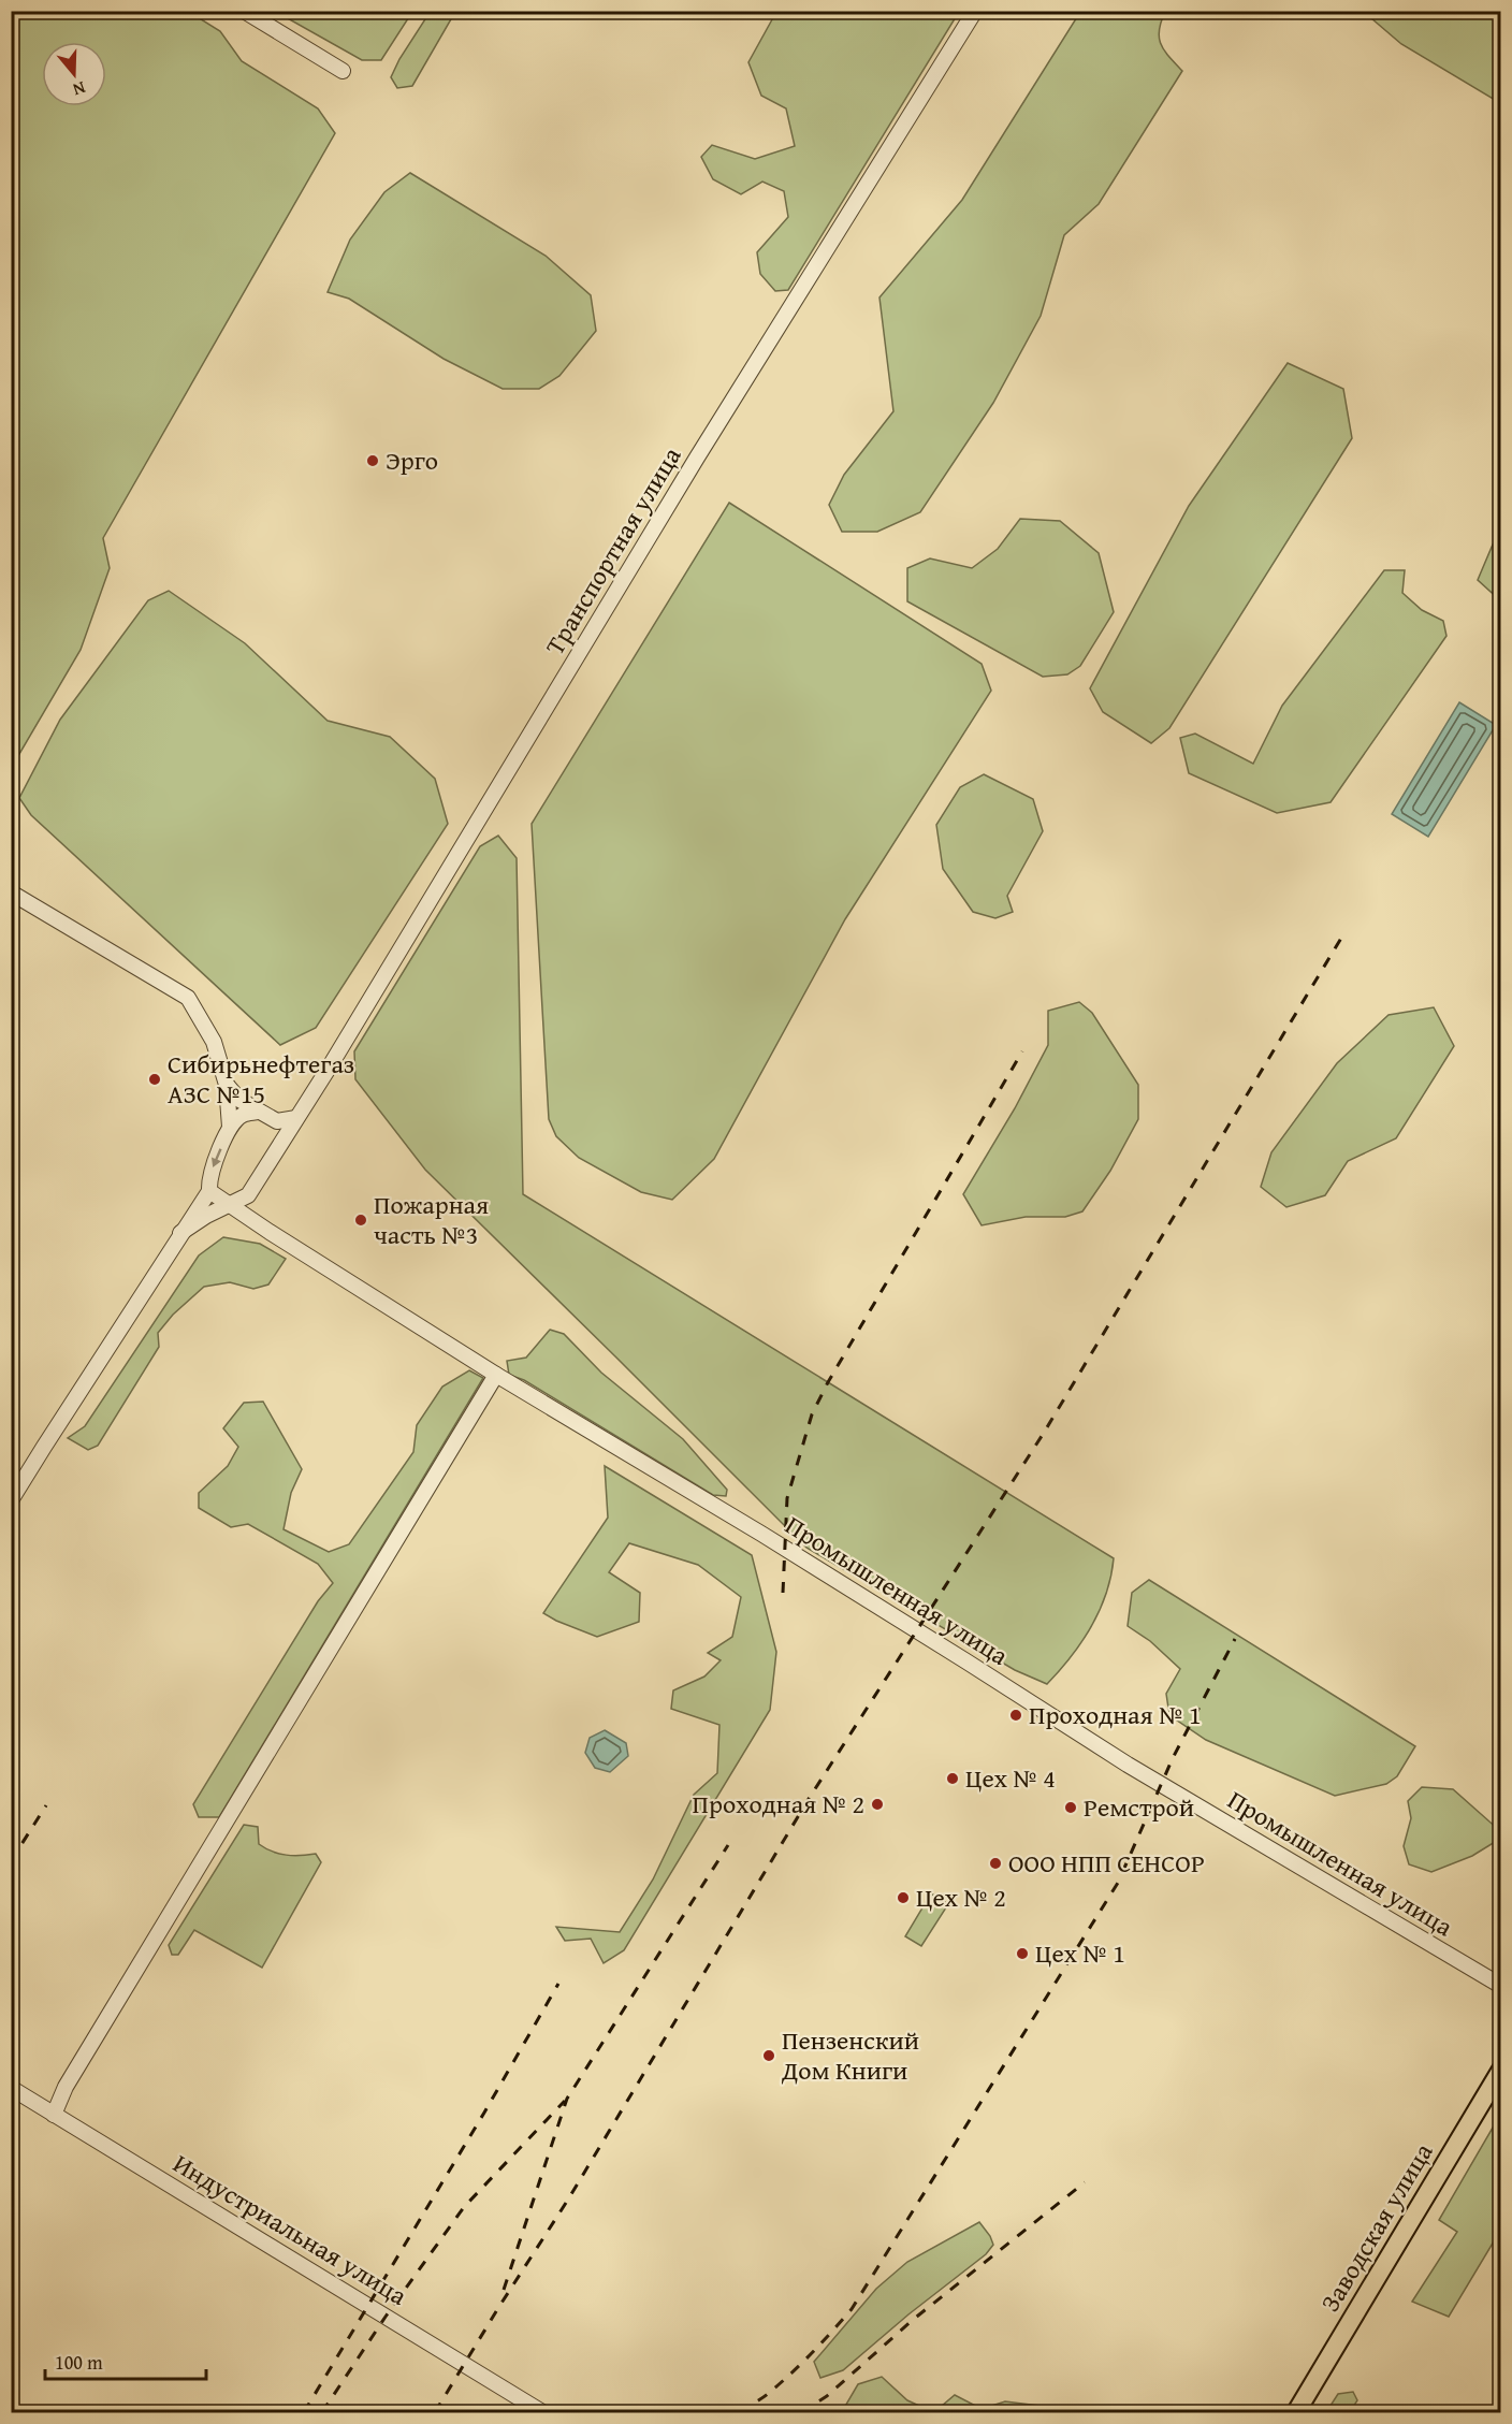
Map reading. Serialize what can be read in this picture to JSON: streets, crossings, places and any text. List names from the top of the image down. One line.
{"streets":{"main road":["Заводская улица"],"street":["Транспортная улица","Промышленная улица","Индустриальная улица"]},"places":["Эрго","Сибирьнефтегаз АЗС №15","Пожарная часть №3","Проходная № 1","Цех № 4","Проходная № 2","Ремстрой","ООО НПП СЕНСОР","Цех № 2","Цех № 1","Пензенский Дом Книги"],"scale_bar":"100 m","north":"bottom"}
